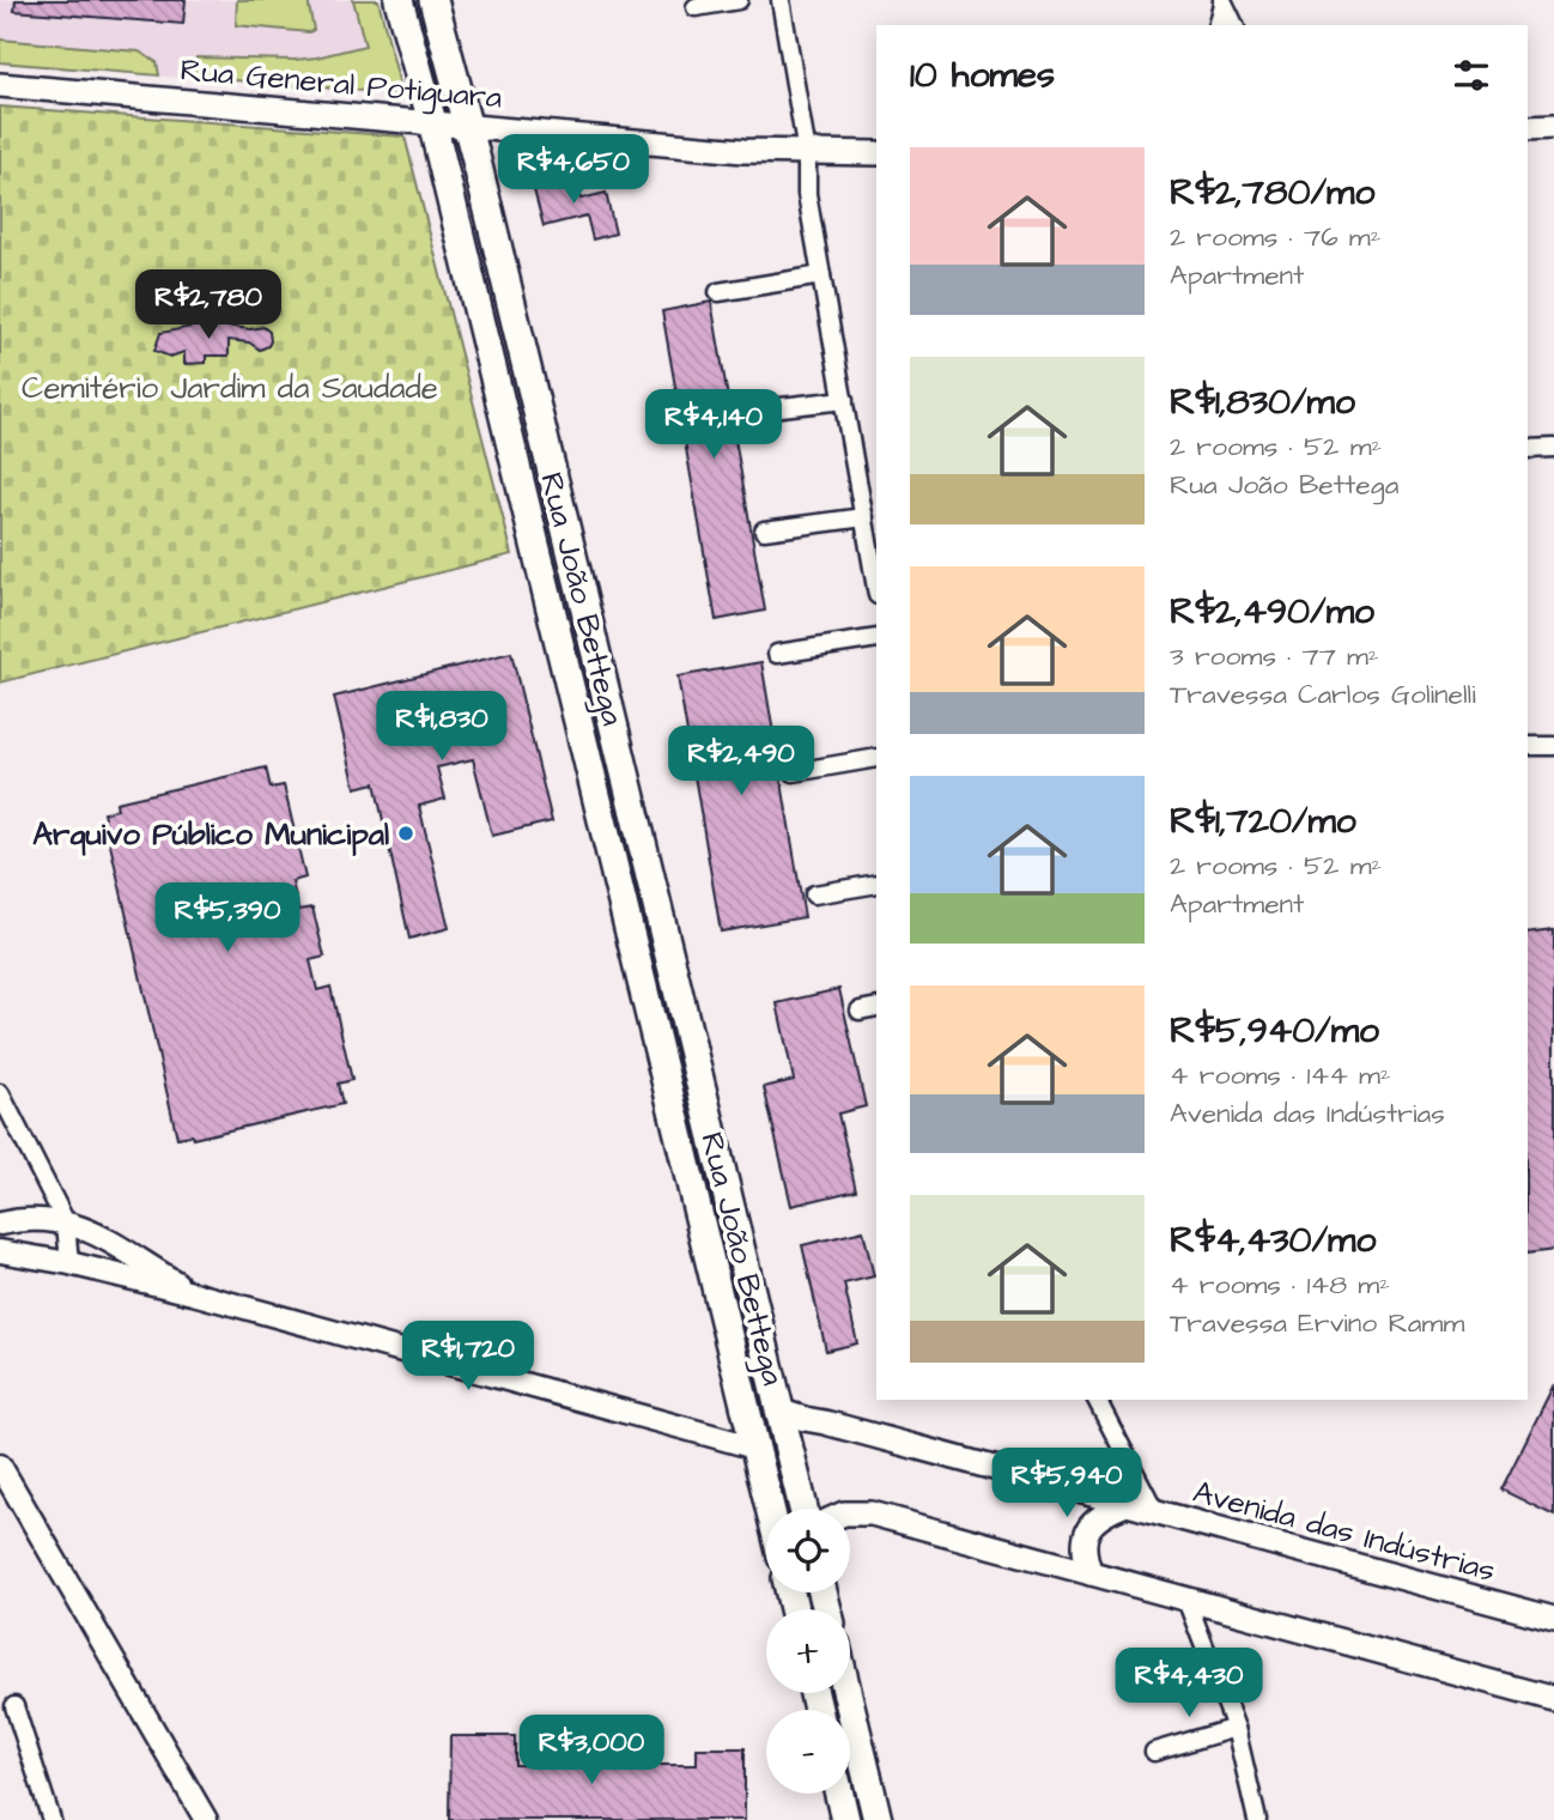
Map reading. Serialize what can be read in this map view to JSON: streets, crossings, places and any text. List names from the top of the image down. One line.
{"streets":{"main road":["Rua General Potiguara","Rua João Bettega","Avenida das Indústrias"]},"crossings":[["Rua General Potiguara","Rua João Bettega"],["Rua João Bettega","Avenida das Indústrias"]],"parks":["Cemitério Jardim da Saudade"],"places":["Arquivo Público Municipal"],"page":{"heading":"10 homes","list":[{"name":"R$2,780/mo","note":"2 rooms · 76 m² · Apartment"},{"name":"R$1,830/mo","note":"2 rooms · 52 m² · Rua João Bettega"},{"name":"R$2,490/mo","note":"3 rooms · 77 m² · Travessa Carlos Golinelli"},{"name":"R$1,720/mo","note":"2 rooms · 52 m² · Apartment"},{"name":"R$5,940/mo","note":"4 rooms · 144 m² · Avenida das Indústrias"},{"name":"R$4,430/mo","note":"4 rooms · 148 m² · Travessa Ervino Ramm"}],"price":["R$4,650","R$2,780","R$4,140","R$1,830","R$2,490","R$5,390","R$1,720","R$5,940","R$4,430","R$3,000"],"map_buttons":["+","−"]}}
